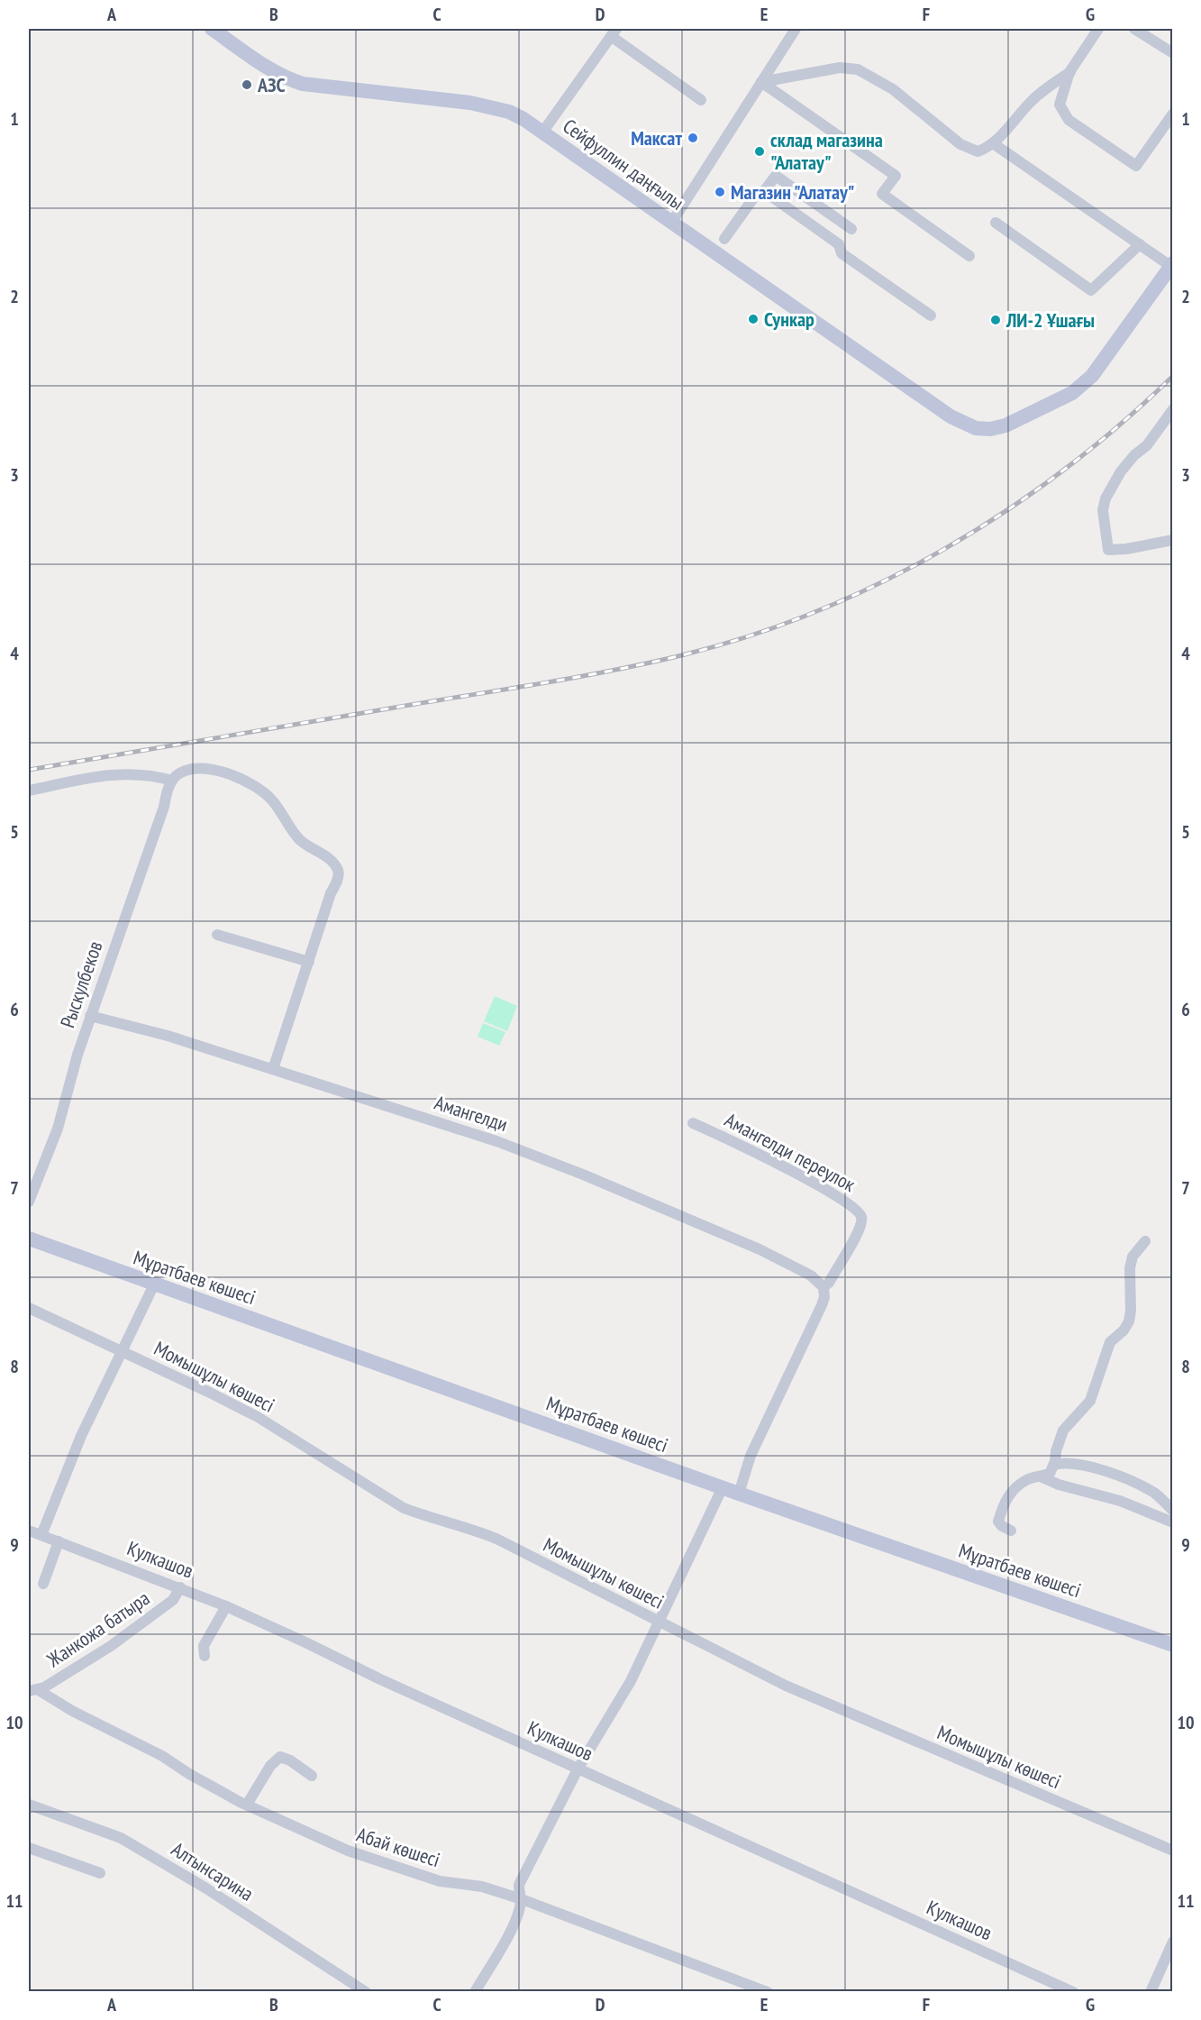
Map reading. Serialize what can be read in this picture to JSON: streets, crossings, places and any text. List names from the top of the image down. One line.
{"streets":{"street":["Сейфуллин даңғылы","Рыскулбеков","Амангелди","Амангелди переулок","Мұратбаев көшесі","Момышұлы көшесі","Кулкашов","Жанкожа батыра","Абай көшесі","Алтынсарина"]},"crossings":[["Рыскулбеков","Амангелди"],["Амангелди","Амангелди переулок"],["Кулкашов","Жанкожа батыра"],["Жанкожа батыра","Абай көшесі"]],"places":["АЗС","Максат","склад магазина \"Алатау\"","Магазин \"Алатау\"","Сункар","ЛИ-2 Ұшағы"],"grid":{"columns":["A","B","C","D","E","F","G"],"rows":["1","2","3","4","5","6","7","8","9","10","11"]}}
